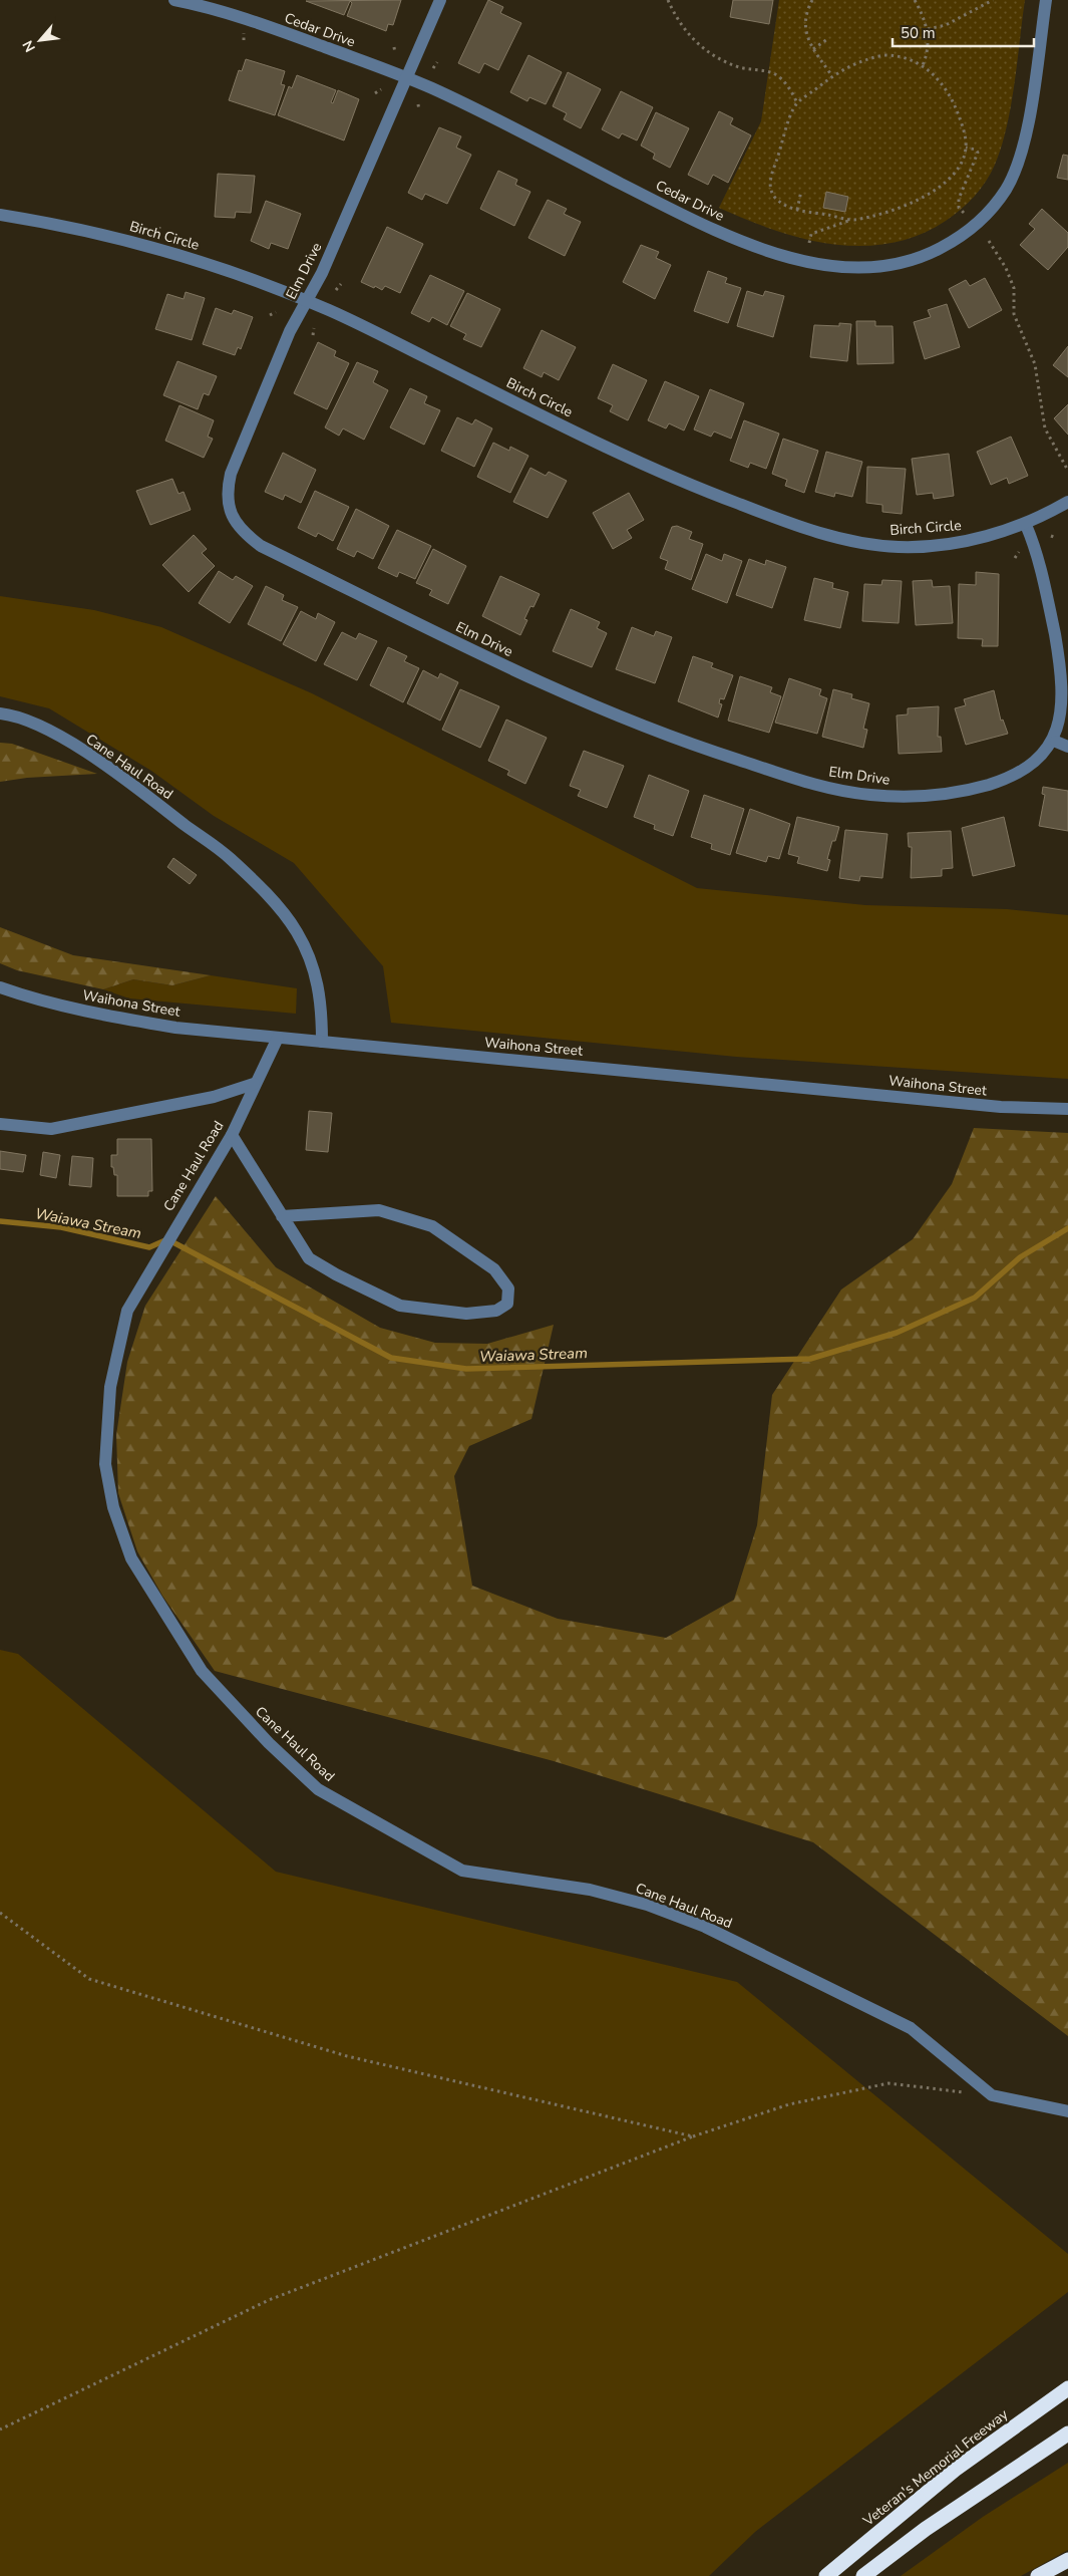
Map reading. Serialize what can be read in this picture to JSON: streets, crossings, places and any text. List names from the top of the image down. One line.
{"streets":{"highway":["Veteran's Memorial Freeway"],"street":["Cedar Drive","Birch Circle","Elm Drive","Cane Haul Road","Waihona Street"]},"crossings":[["Cedar Drive","Elm Drive"],["Birch Circle","Elm Drive"],["Cane Haul Road","Waihona Street"]],"water":["Waiawa Stream"],"scale_bar":"50 m","north":"bottom left"}
